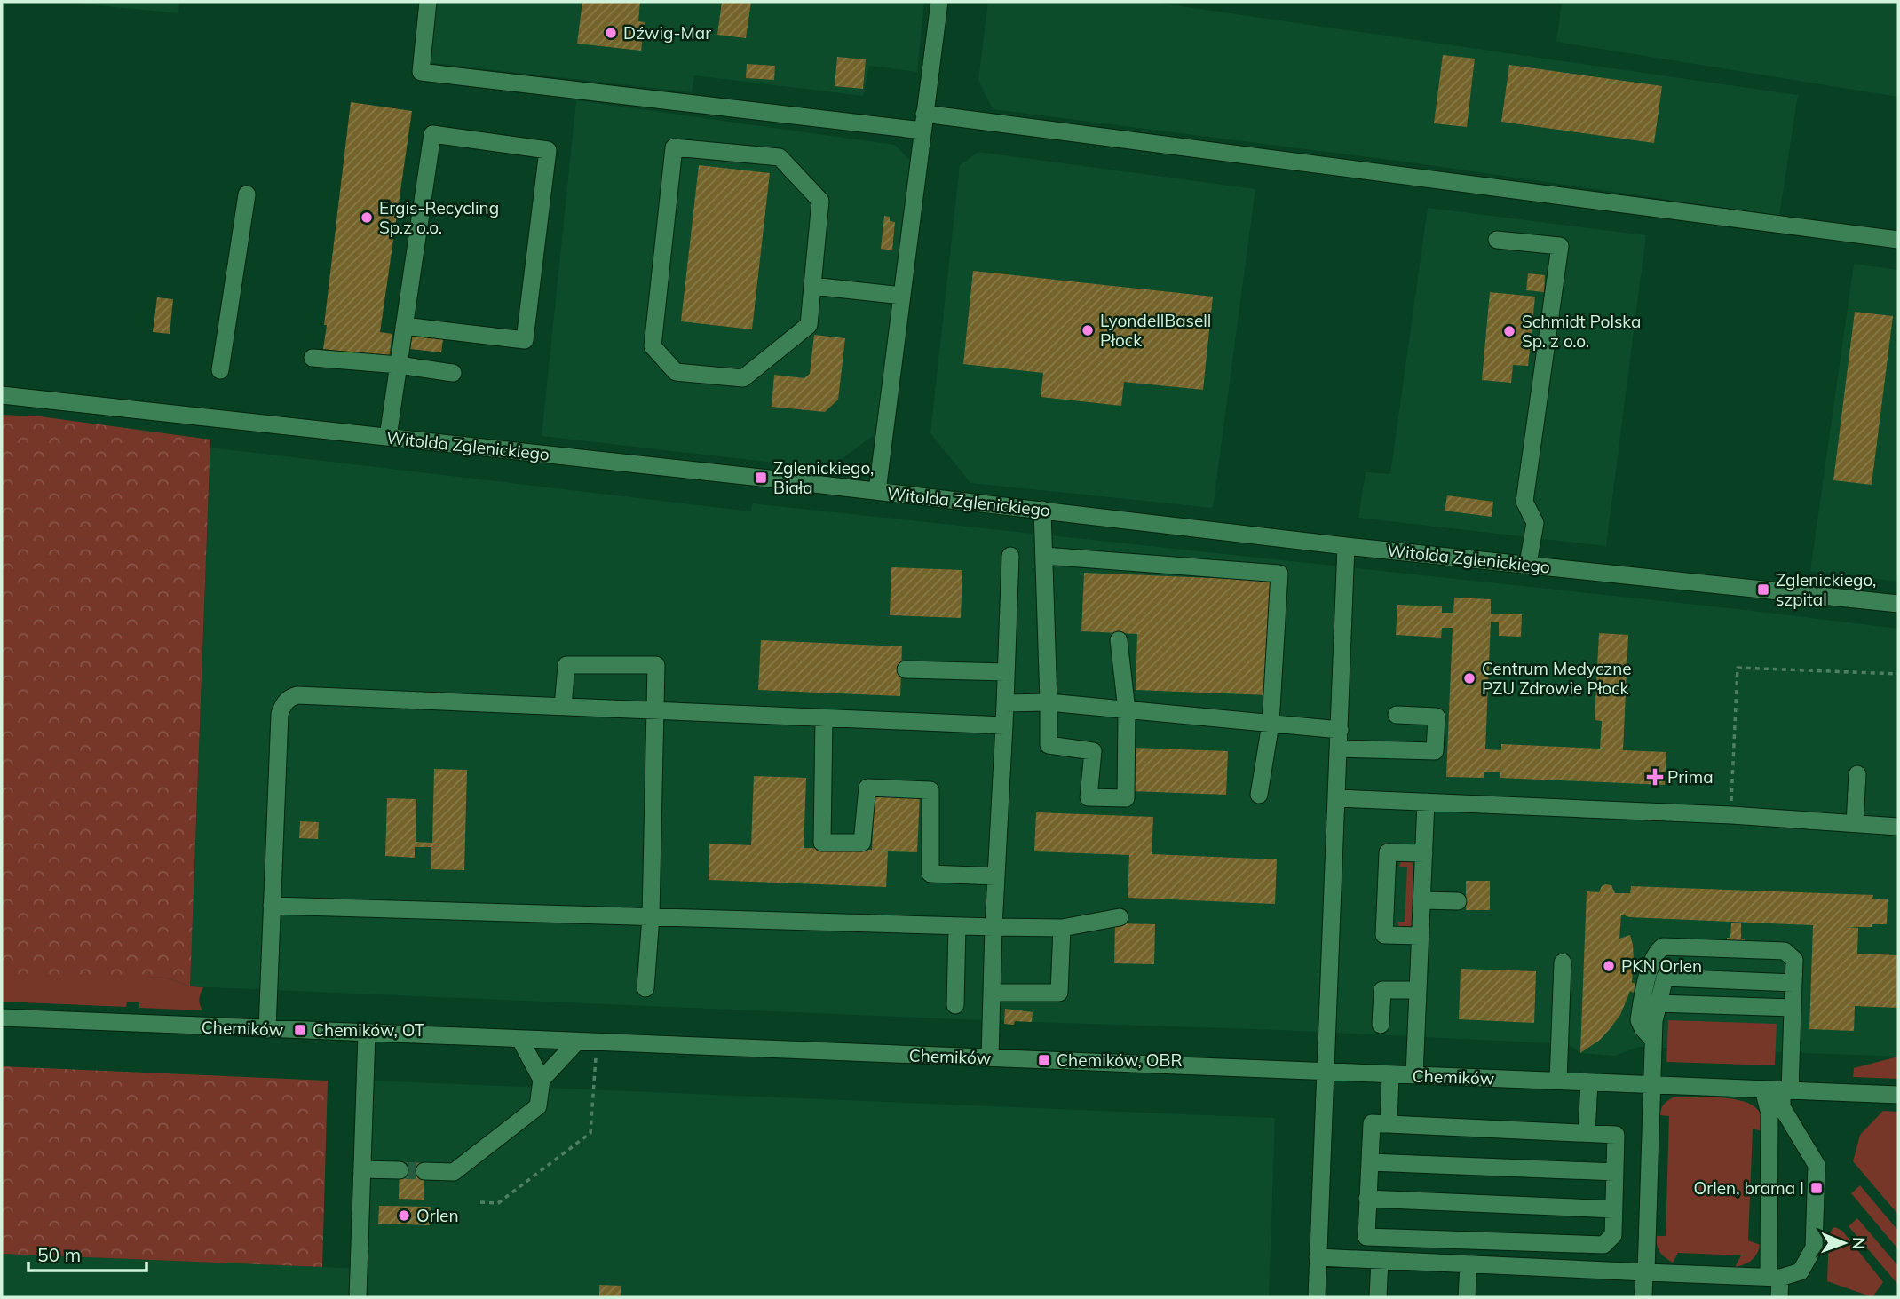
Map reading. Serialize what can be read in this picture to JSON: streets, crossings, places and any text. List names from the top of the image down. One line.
{"streets":{"street":["Witolda Zglenickiego","Chemików"]},"places":{"other":["Dźwig-Mar","Ergis-Recycling Sp.z o.o.","LyondellBasell Płock","Schmidt Polska Sp. z o.o.","Centrum Medyczne PZU Zdrowie Płock","PKN Orlen","Orlen"],"transit":["Zglenickiego, Biała","Zglenickiego, szpital","Chemików, OT","Chemików, OBR","Orlen, brama I"],"health":["Prima"]},"scale_bar":"50 m","north":"right"}
